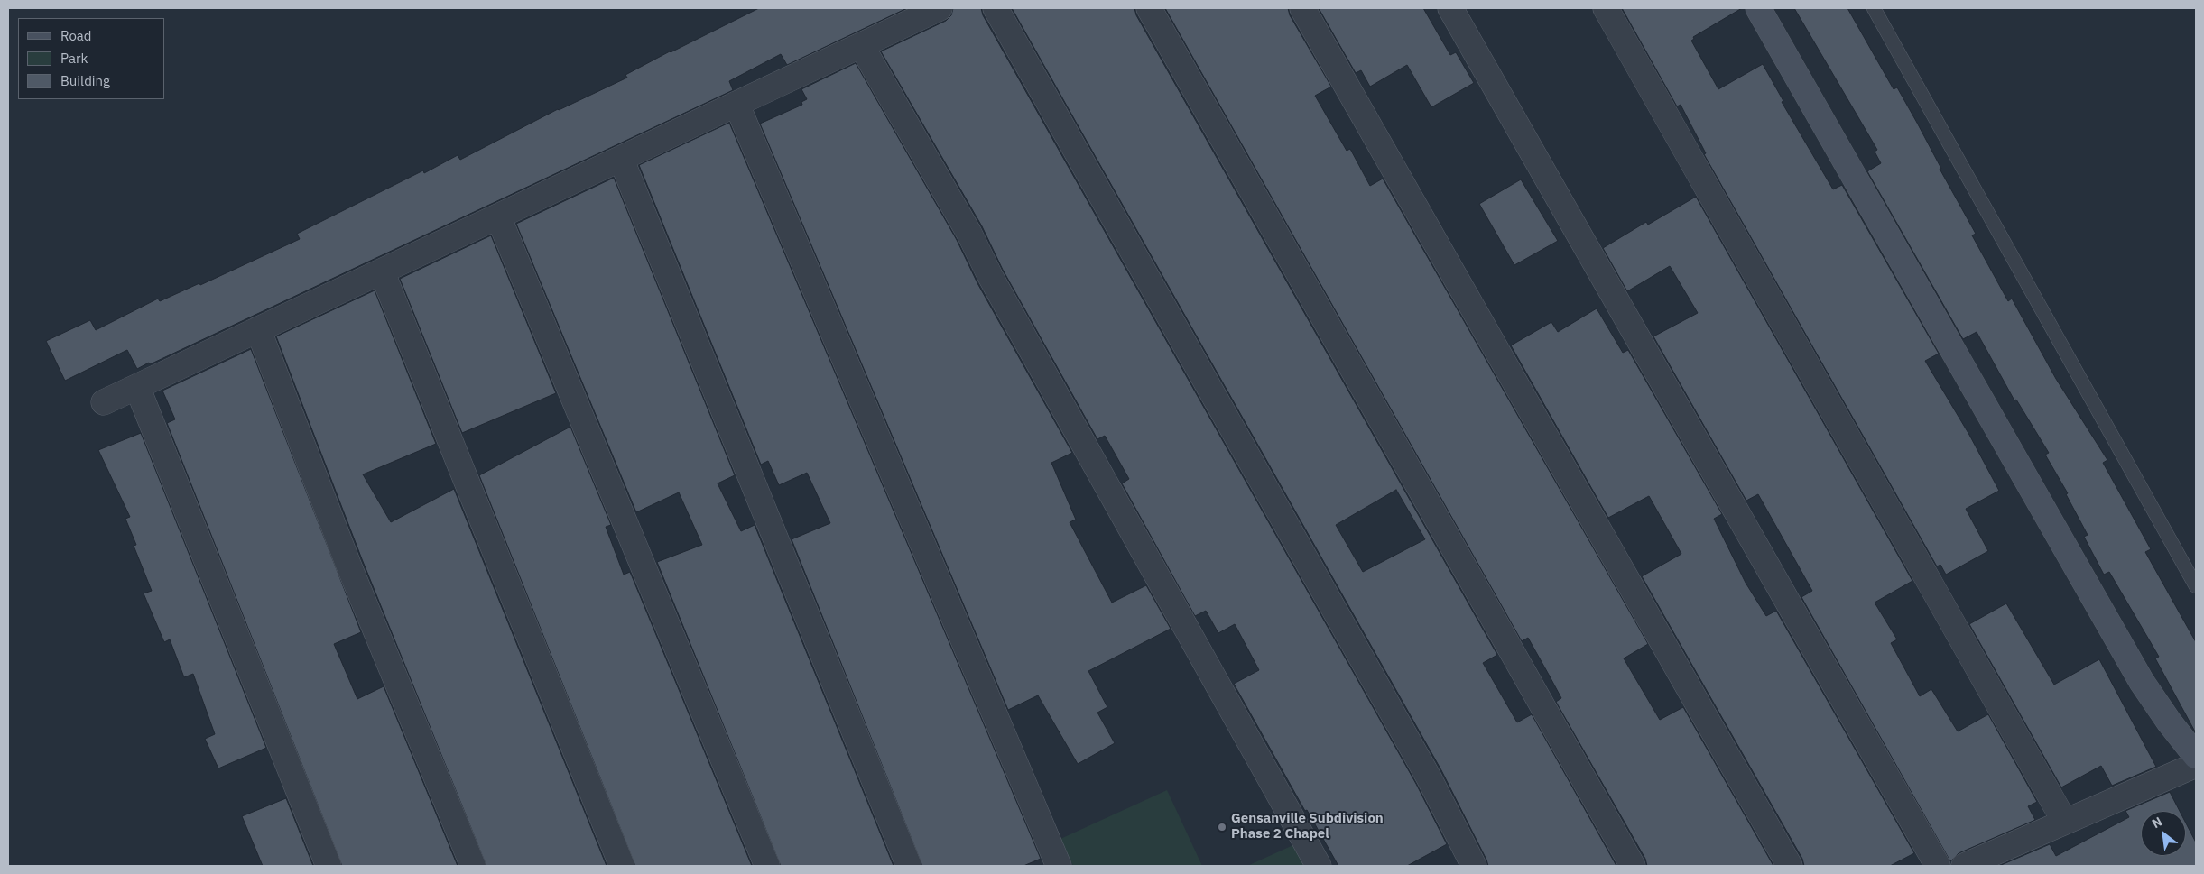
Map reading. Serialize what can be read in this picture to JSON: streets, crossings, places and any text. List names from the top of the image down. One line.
{"places":["Gensanville Subdivision Phase 2 Chapel"],"legend":["Road","Park","Building"],"north":"top left"}
